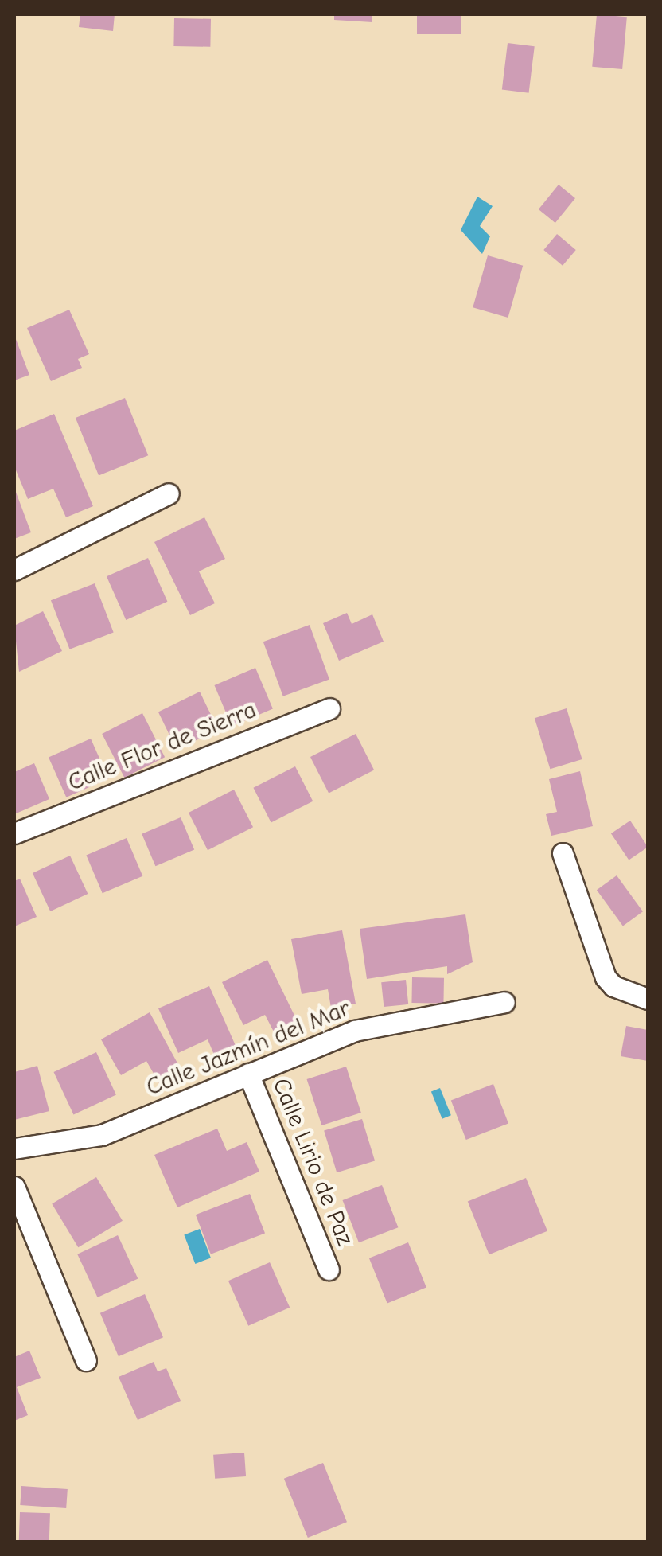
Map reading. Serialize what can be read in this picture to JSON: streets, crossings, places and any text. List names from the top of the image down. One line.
{"streets":{"street":["Calle Flor de Sierra","Calle Jazmín del Mar","Calle Lirio de Paz"]},"crossings":[["Calle Jazmín del Mar","Calle Lirio de Paz"]]}
